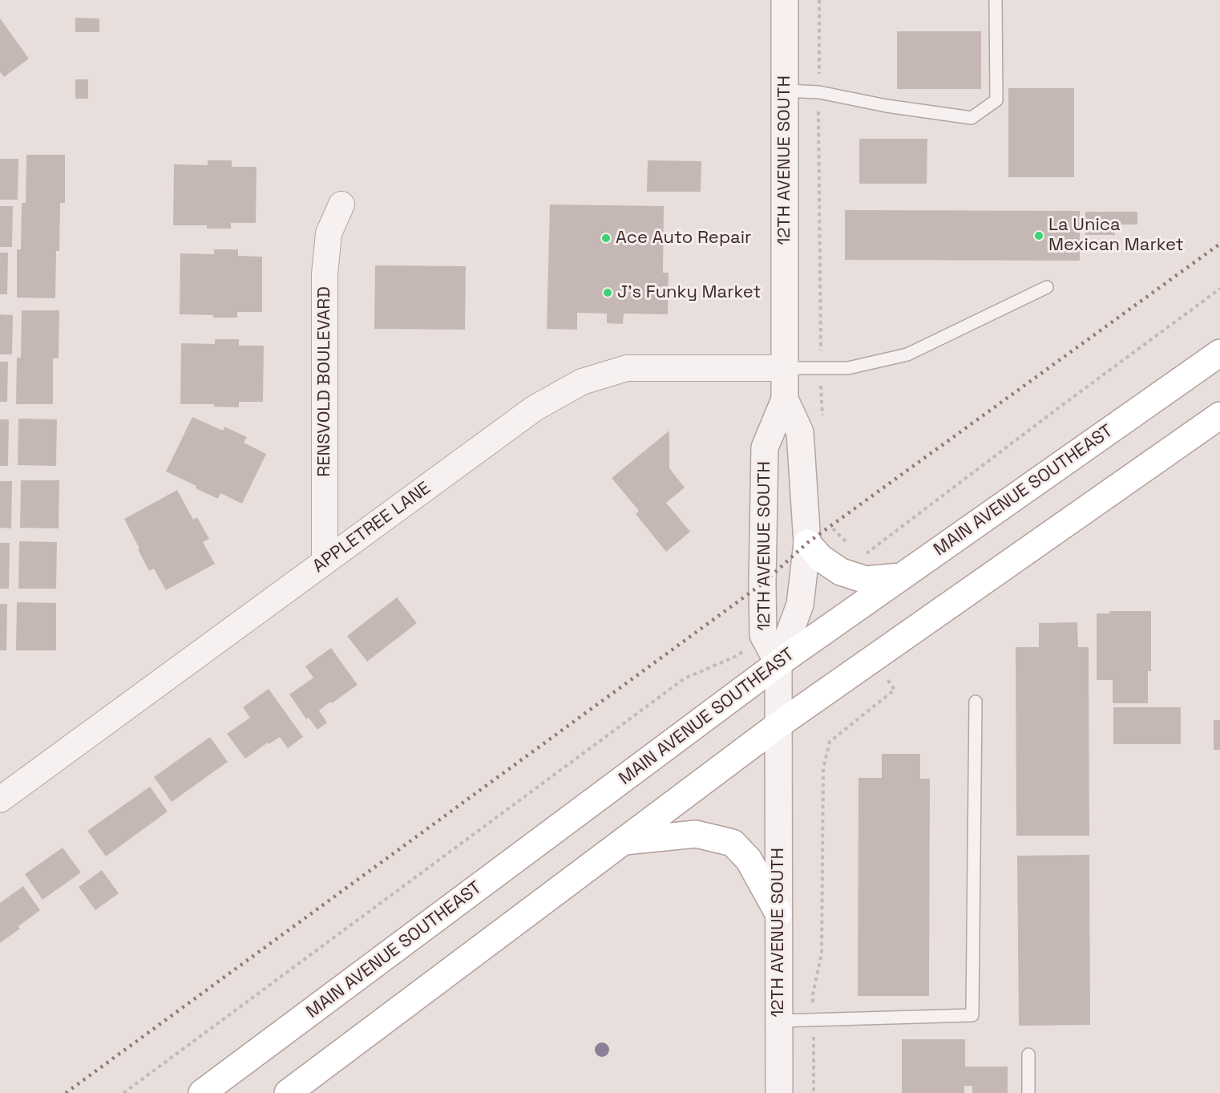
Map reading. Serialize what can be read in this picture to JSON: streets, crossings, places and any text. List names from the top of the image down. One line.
{"streets":{"main road":["MAIN AVENUE SOUTHEAST"],"street":["12TH AVENUE SOUTH","RENSVOLD BOULEVARD","APPLETREE LANE"]},"crossings":[["12TH AVENUE SOUTH","MAIN AVENUE SOUTHEAST"],["12TH AVENUE SOUTH","APPLETREE LANE"],["RENSVOLD BOULEVARD","APPLETREE LANE"]],"places":["La Unica Mexican Market","Ace Auto Repair","J's Funky Market"]}
